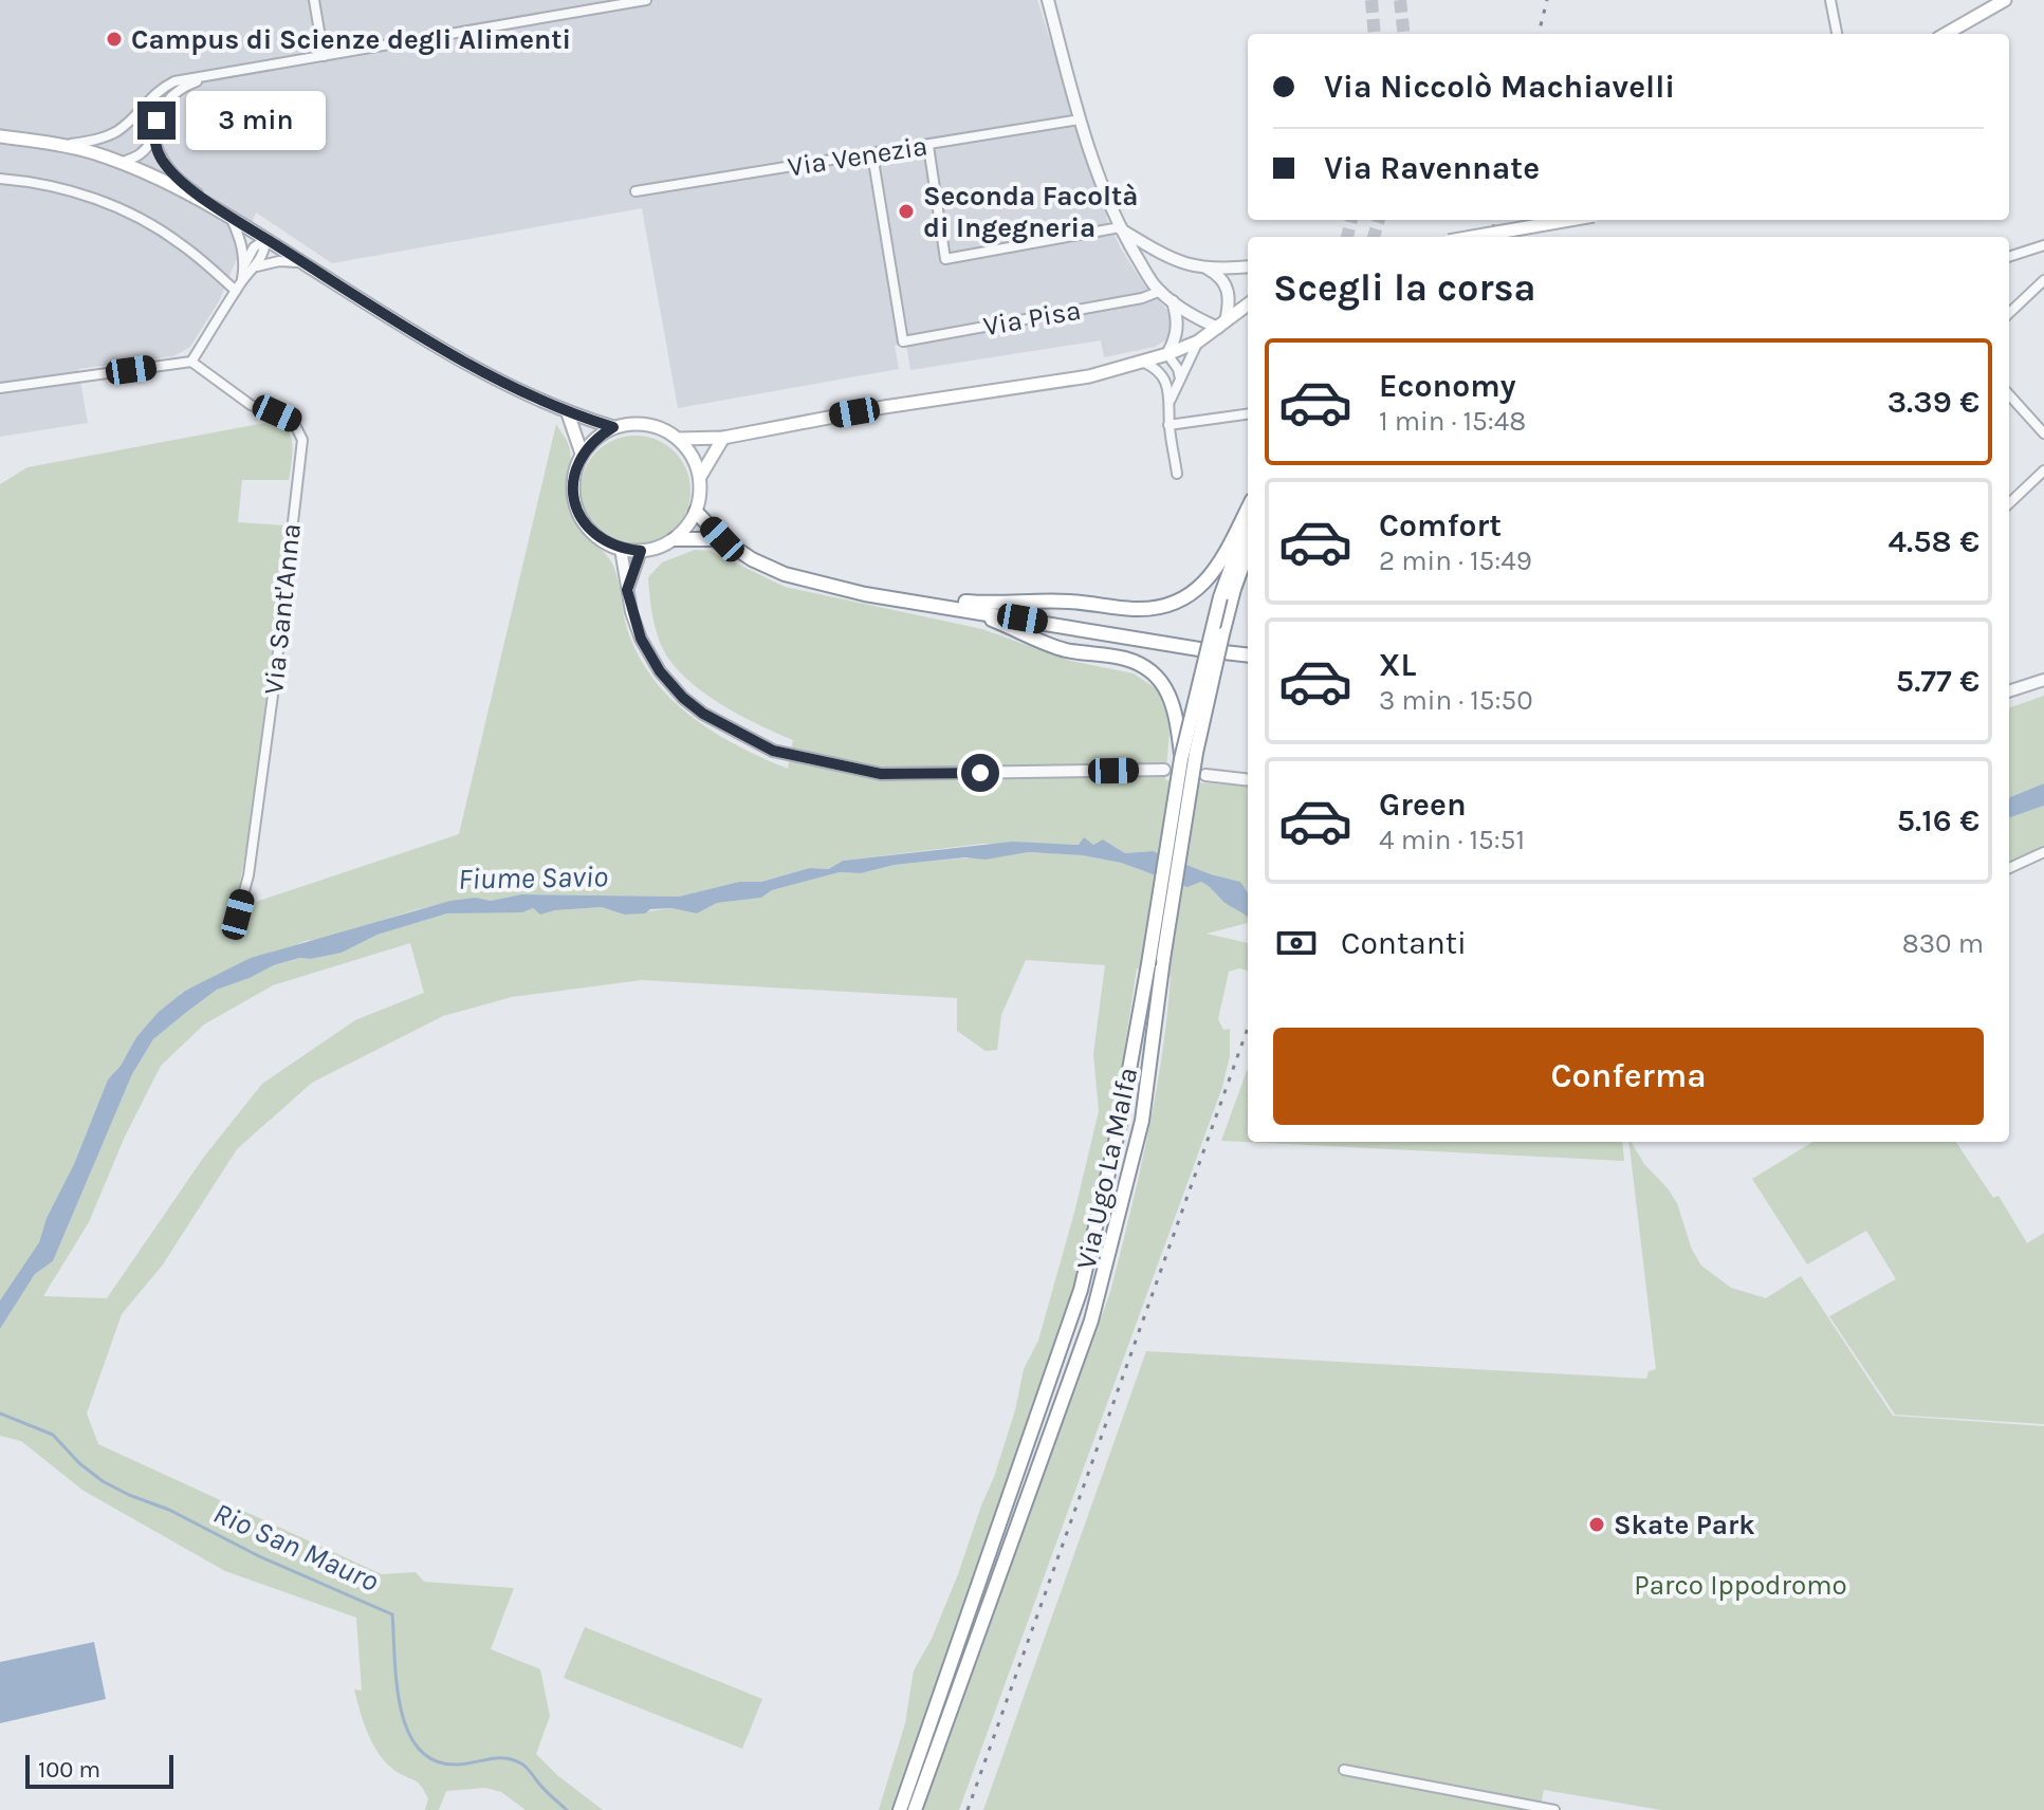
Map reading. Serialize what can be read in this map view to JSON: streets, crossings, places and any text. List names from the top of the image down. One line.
{"streets":{"highway":["Via Ugo La Malfa"],"street":["Via Venezia","Via Pisa","Via Sant'Anna"]},"crossings":[["Via Venezia","Via Pisa"]],"water":["Fiume Savio","Rio San Mauro"],"parks":["Parco Ippodromo"],"places":["Campus di Scienze degli Alimenti","Seconda Facoltà di Ingegneria","Skate Park"],"scale_bar":"100 m","page":{"banner":["Via Niccolò Machiavelli","Via Ravennate"],"bubble":"3 min","heading":"Scegli la corsa","list":[{"name":"Economy","note":"1 min · 15:48","value":"3.39 €"},{"name":"Comfort","note":"2 min · 15:49","value":"4.58 €"},{"name":"XL","note":"3 min · 15:50","value":"5.77 €"},{"name":"Green","note":"4 min · 15:51","value":"5.16 €"}],"pay":["Contanti","830 m"],"buttons":"Conferma","scale":"100 m"}}
